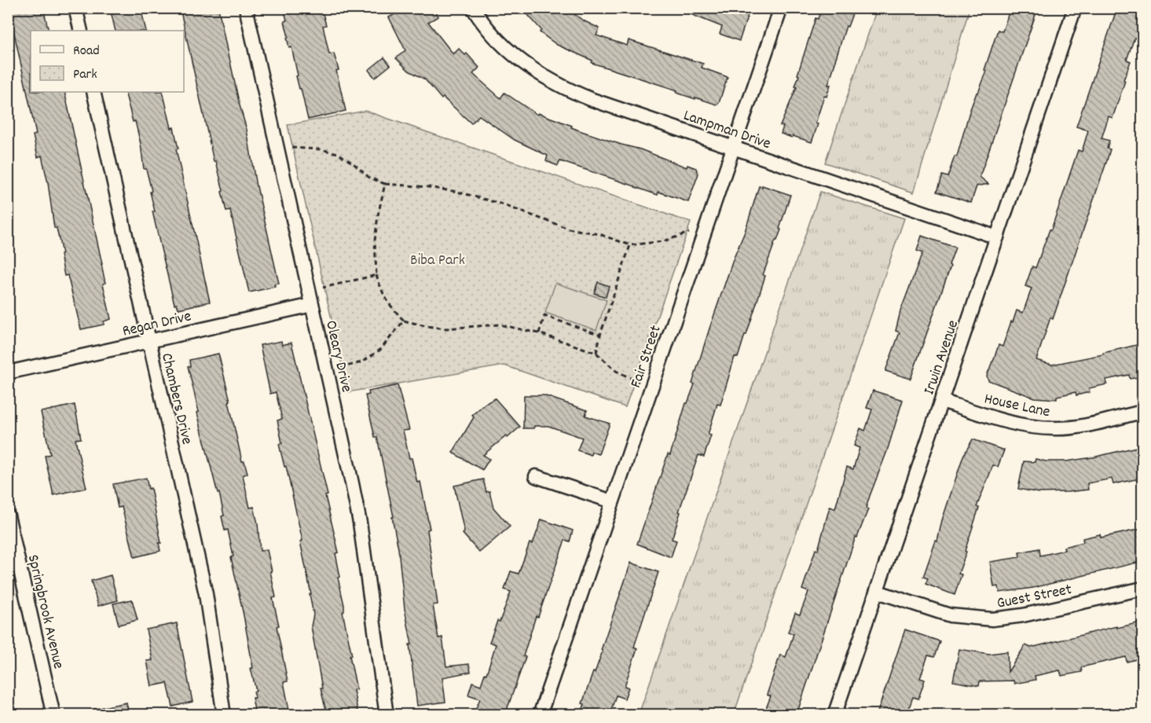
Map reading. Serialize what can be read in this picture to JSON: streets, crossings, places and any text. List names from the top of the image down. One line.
{"streets":{"street":["Lampman Drive","Regan Drive","Oleary Drive","Fair Street","Irwin Avenue","Chambers Drive","House Lane","Guest Street","Springbrook Avenue"]},"crossings":[["Lampman Drive","Fair Street"],["Lampman Drive","Irwin Avenue"],["Regan Drive","Oleary Drive"],["Regan Drive","Chambers Drive"],["Irwin Avenue","House Lane"],["Irwin Avenue","Guest Street"]],"parks":["Biba Park"],"legend":["Road","Park"]}
